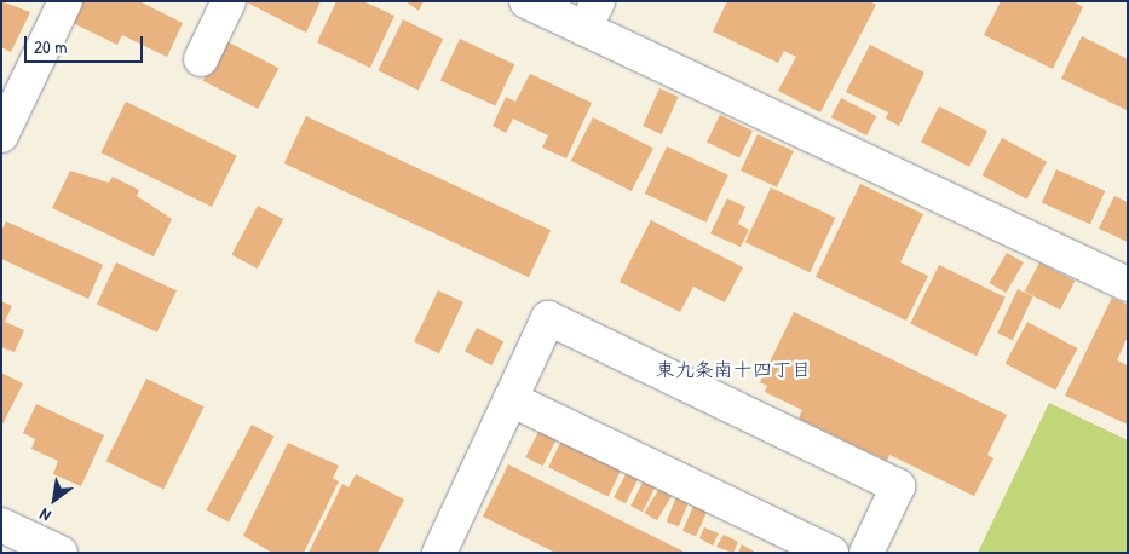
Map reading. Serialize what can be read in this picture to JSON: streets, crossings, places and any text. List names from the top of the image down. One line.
{"districts":["東九条南十四丁目"],"scale_bar":"20 m","north":"bottom left"}
